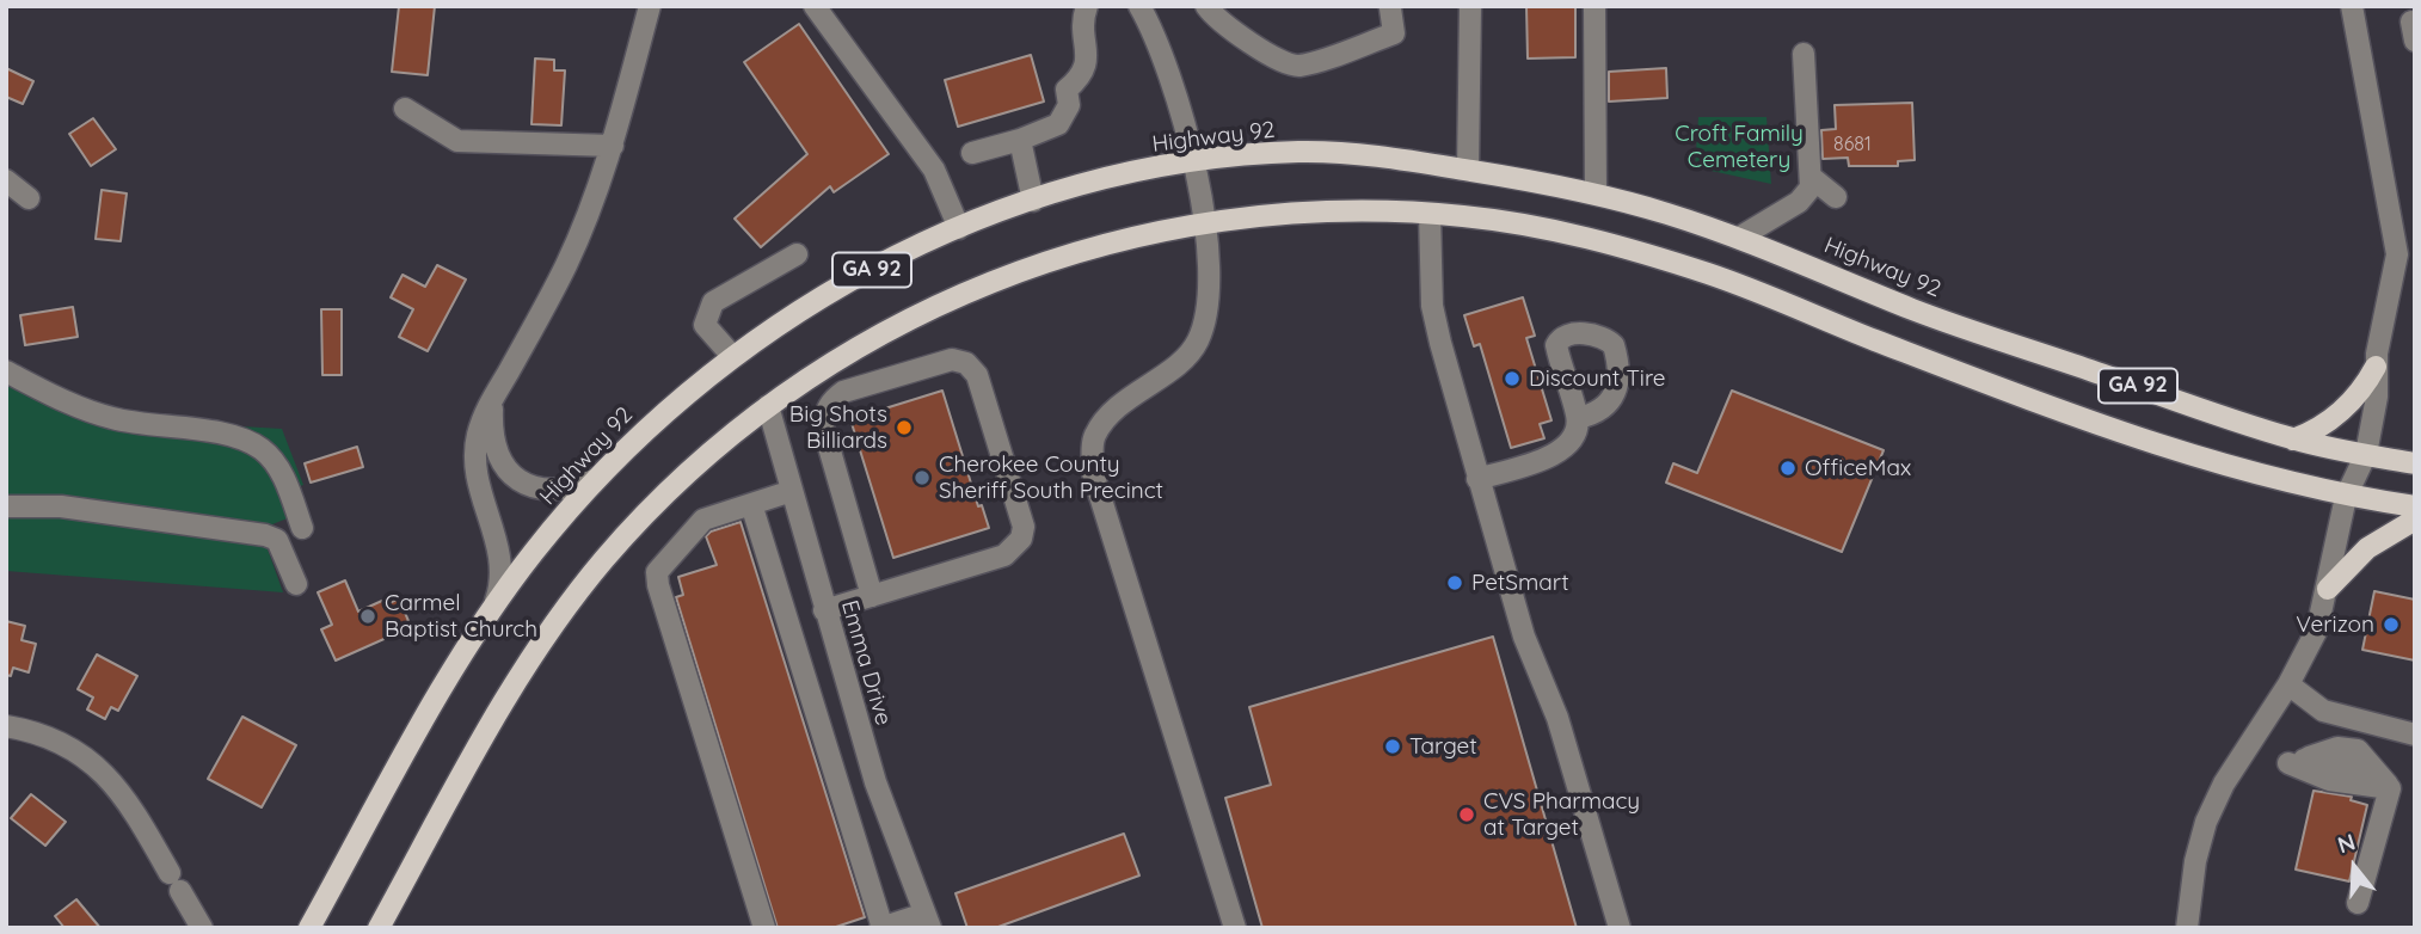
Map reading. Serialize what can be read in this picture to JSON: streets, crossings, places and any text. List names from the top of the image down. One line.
{"streets":{"main road":["Highway 92","GA 92"],"street":["Emma Drive"]},"crossings":[["GA 92","Emma Drive"]],"parks":["Croft Family Cemetery"],"places":["Discount Tire","Big Shots Billiards","OfficeMax","Cherokee County Sheriff South Precinct","PetSmart","Carmel Baptist Church","Verizon","Target","CVS Pharmacy at Target"],"house_numbers":["8681"],"north":"top"}
